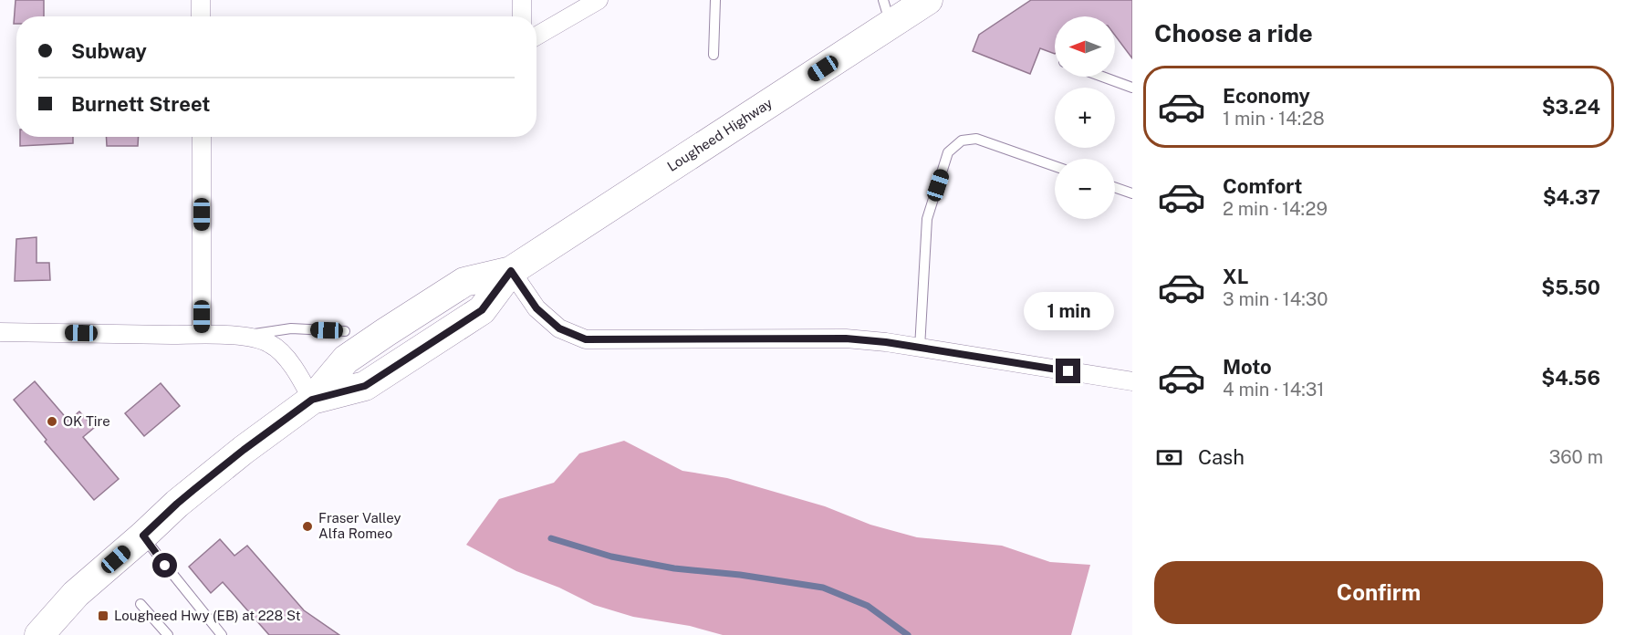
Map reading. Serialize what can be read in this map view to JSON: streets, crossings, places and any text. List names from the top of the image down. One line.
{"streets":{"main road":["Lougheed Highway"]},"places":{"other":["OK Tire","Fraser Valley Alfa Romeo"],"transit":["Lougheed Hwy (EB) at 228 St"]},"north":"left","page":{"heading":"Choose a ride","map_buttons":["+","−"],"banner":["Subway","Burnett Street"],"list":[{"name":"Economy","note":"1 min · 14:28","value":"$3.24"},{"name":"Comfort","note":"2 min · 14:29","value":"$4.37"},{"name":"XL","note":"3 min · 14:30","value":"$5.50"},{"name":"Moto","note":"4 min · 14:31","value":"$4.56"}],"bubble":"1 min","pay":["Cash","360 m"],"buttons":"Confirm"}}
